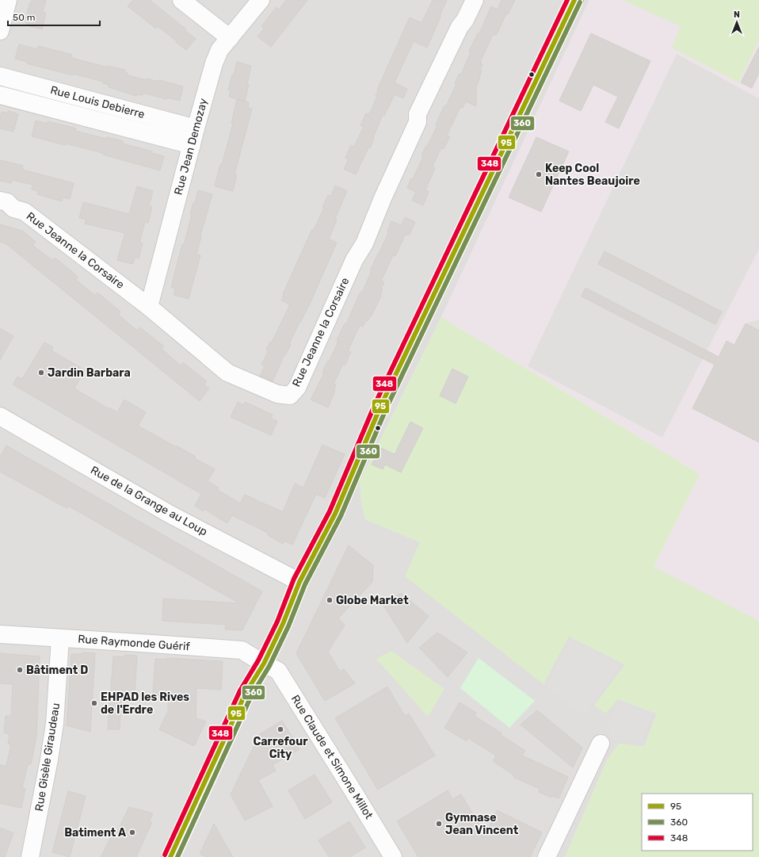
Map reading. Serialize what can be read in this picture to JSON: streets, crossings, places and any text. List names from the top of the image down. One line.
{"streets":{"street":["Rue Louis Debierre","Rue Jean Demozay","Rue Jeanne la Corsaire","Rue de la Grange au Loup","Rue Raymonde Guérif","Rue Gisèle Giraudeau","Rue Claude et Simone Millot"]},"crossings":[["Rue Louis Debierre","Rue Jean Demozay"],["Rue Jean Demozay","Rue Jeanne la Corsaire"],["Rue Raymonde Guérif","Rue Gisèle Giraudeau"],["Rue Raymonde Guérif","Rue Claude et Simone Millot"]],"places":["Keep Cool Nantes Beaujoire","Jardin Barbara","Globe Market","Bâtiment D","EHPAD les Rives de l'Erdre","Carrefour City","Gymnase Jean Vincent","Batiment A"],"lines":["transit line 95","transit line 348","transit line 360"],"legend":["95","360","348"],"scale_bar":"50 m","north":"top"}
